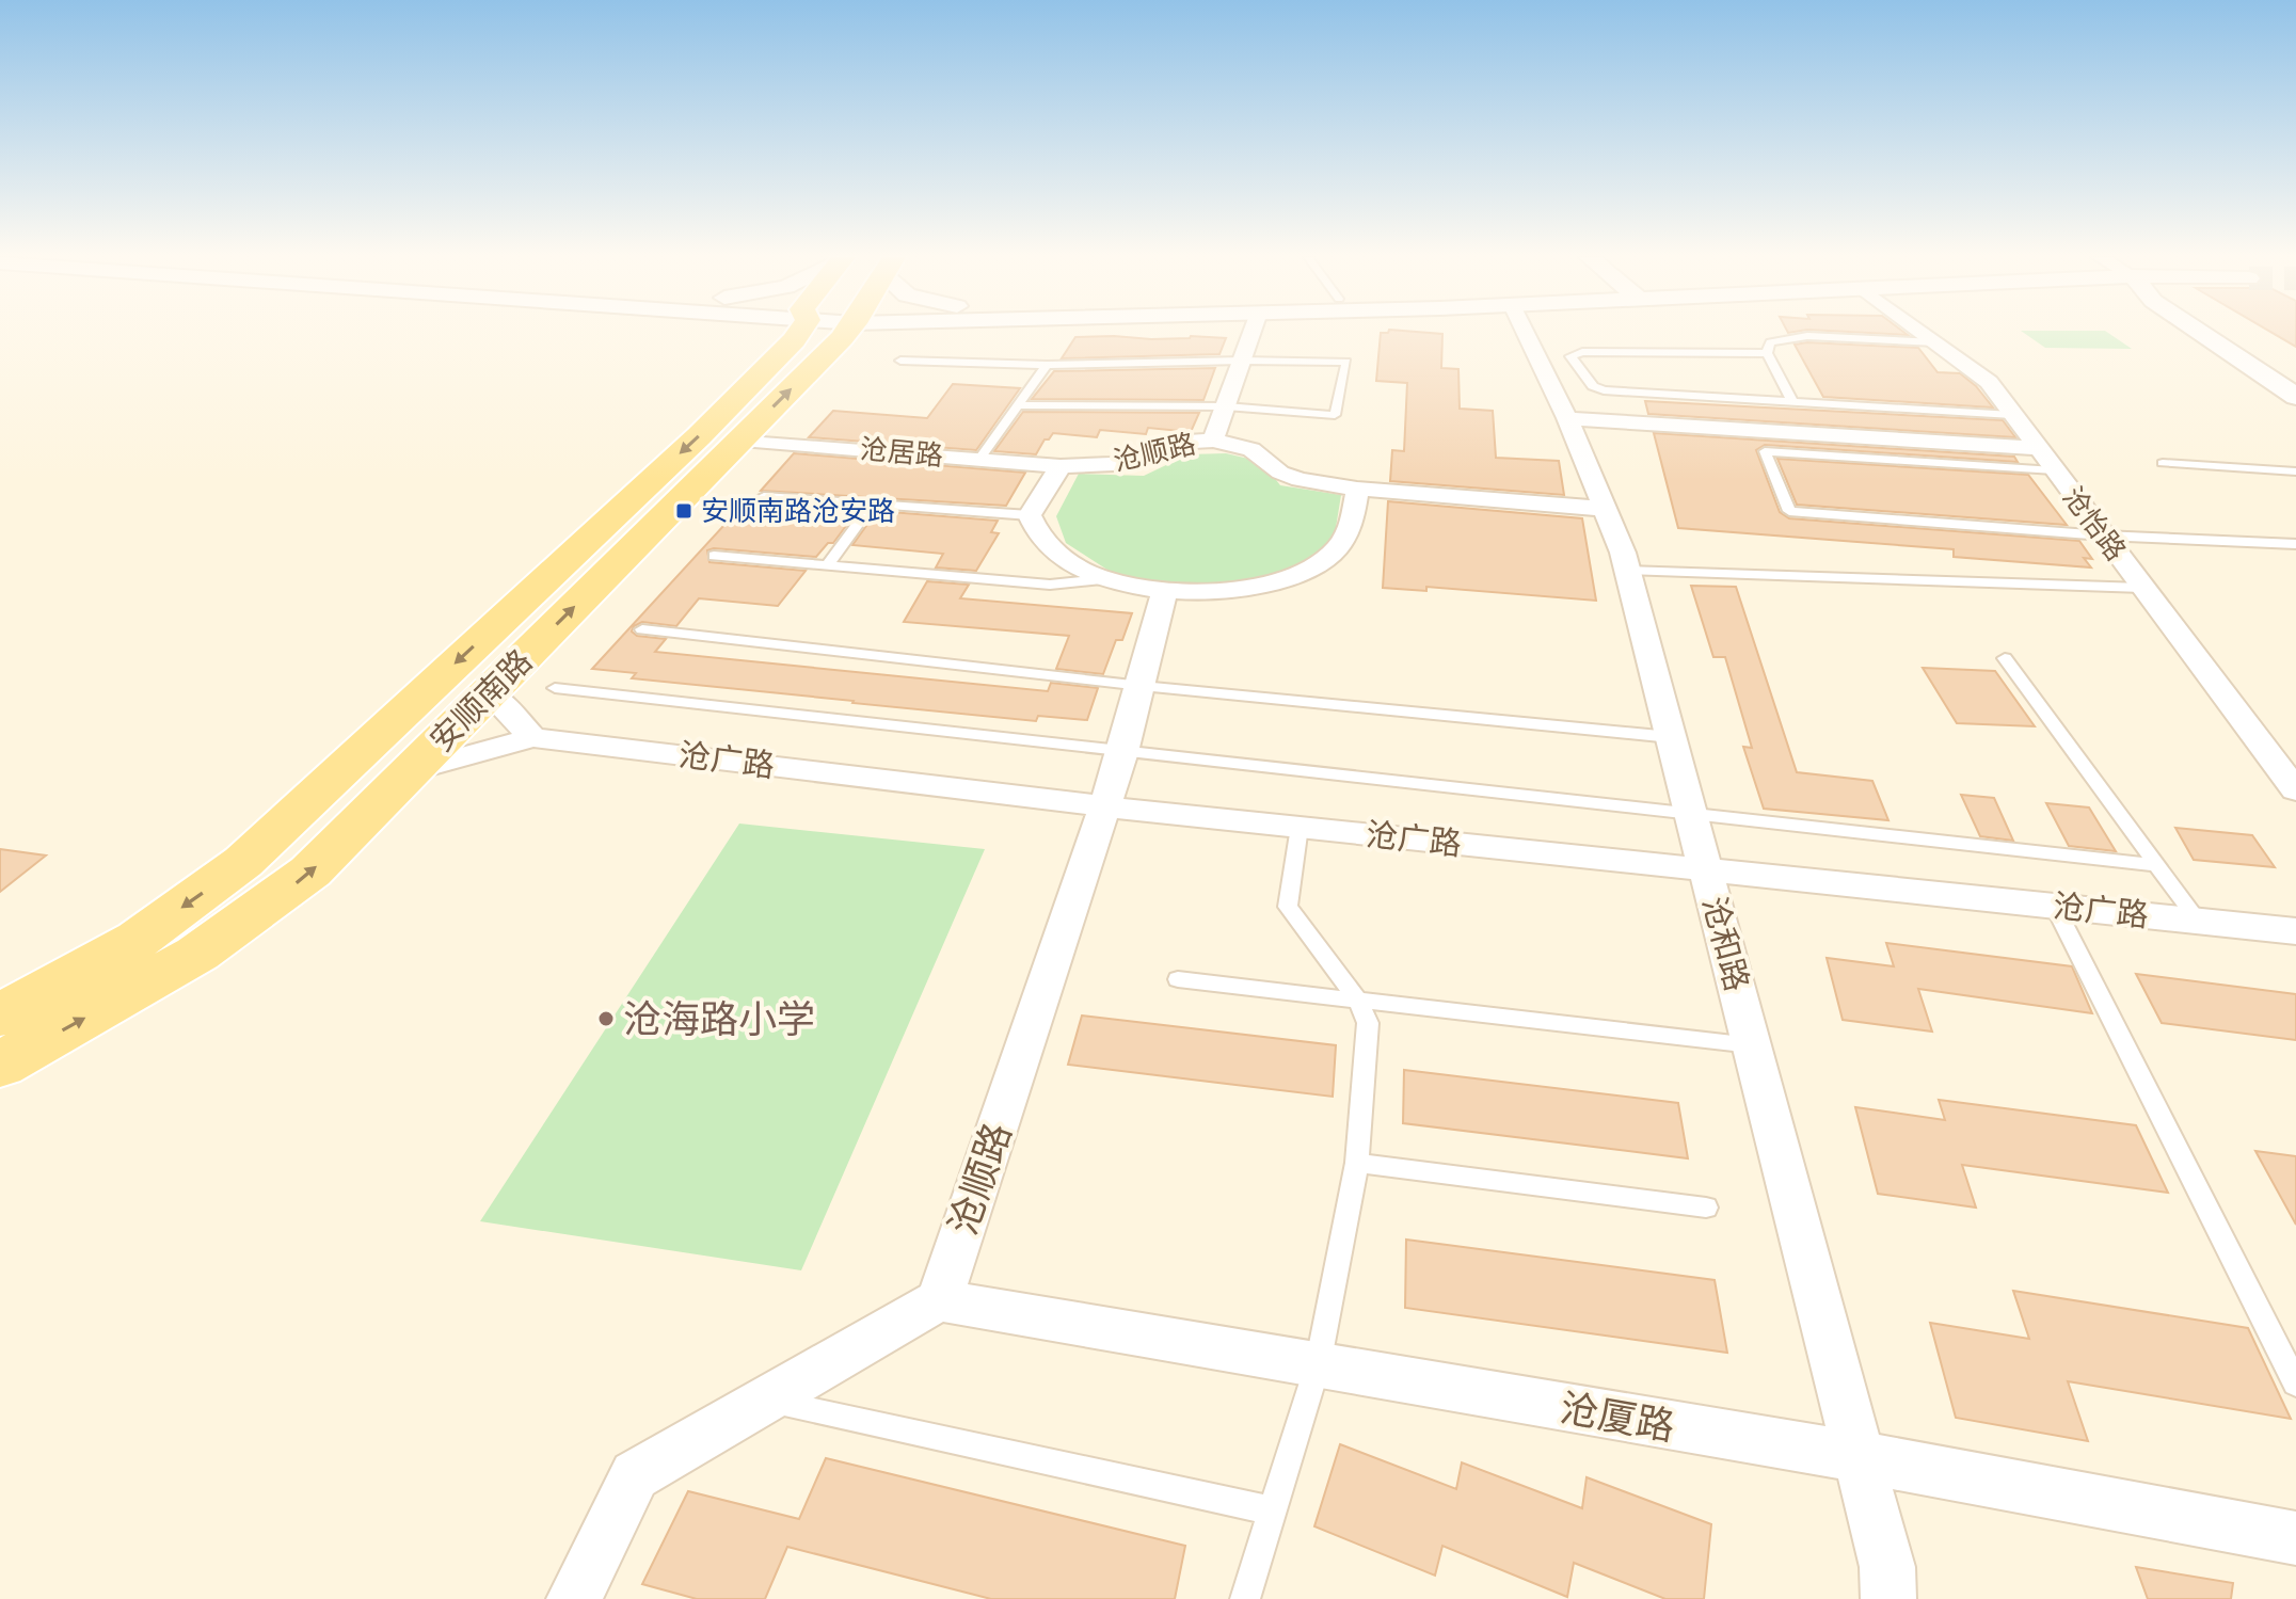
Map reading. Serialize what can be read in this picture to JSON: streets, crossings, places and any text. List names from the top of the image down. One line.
{"streets":{"main road":["安顺南路"],"street":["沧居路","沧顺路","沧怡路","沧广路","沧和路","沧厦路"]},"crossings":[["沧居路","沧顺路"],["沧居路","安顺南路"],["沧顺路","沧广路"],["沧顺路","沧厦路"],["安顺南路","沧广路"],["沧广路","沧和路"],["沧和路","沧厦路"]],"places":{"transit":["安顺南路沧安路"],"other":["沧海路小学"]}}
